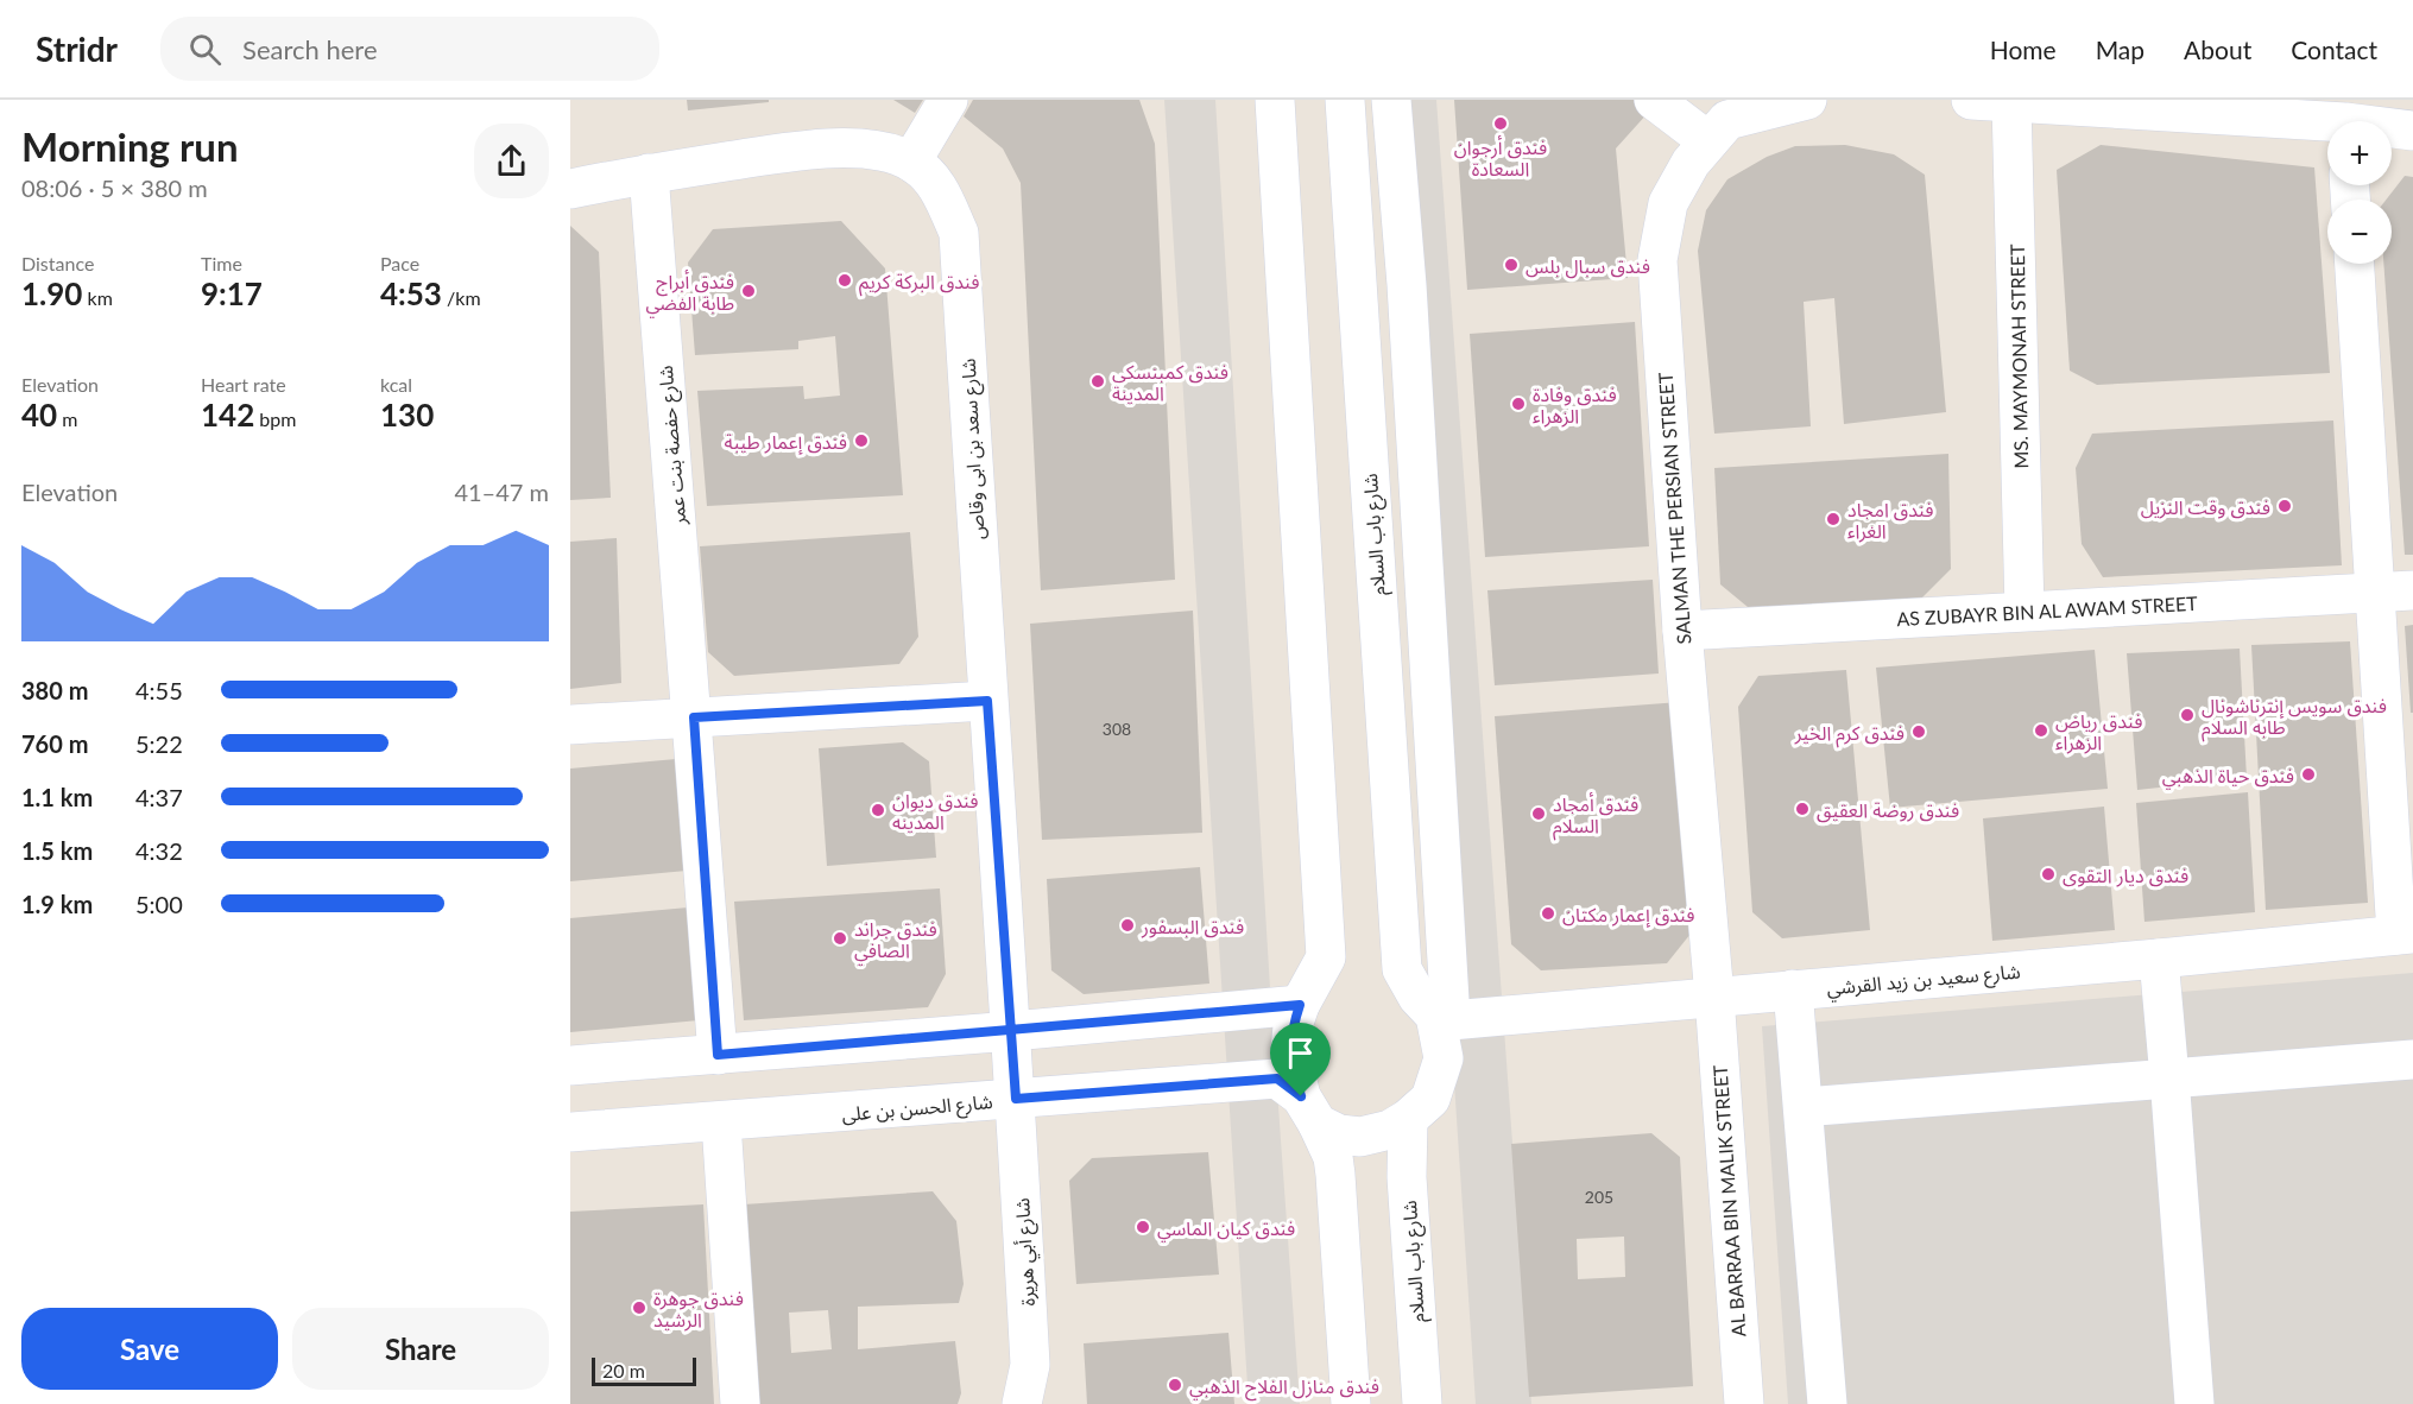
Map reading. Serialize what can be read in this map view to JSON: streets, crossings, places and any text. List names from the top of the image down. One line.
{"streets":{"street":["MS. MAYMONAH STREET","شارع حفصة بنت عمر","شارع سعد بن ابى وقاص","SALMAN THE PERSIAN STREET","شارع باب السلام","AS ZUBAYR BIN AL AWAM STREET","شارع سعيد بن زيد القرشي","شارع الحسن بن على","AL BARRAA BIN MALIK STREET","شارع أبي هريرة"]},"crossings":[["MS. MAYMONAH STREET","AS ZUBAYR BIN AL AWAM STREET"],["شارع حفصة بنت عمر","شارع سعد بن ابى وقاص"],["شارع سعد بن ابى وقاص","شارع الحسن بن على"],["شارع سعد بن ابى وقاص","شارع أبي هريرة"],["SALMAN THE PERSIAN STREET","AS ZUBAYR BIN AL AWAM STREET"],["SALMAN THE PERSIAN STREET","شارع سعيد بن زيد القرشي"],["SALMAN THE PERSIAN STREET","AL BARRAA BIN MALIK STREET"],["شارع باب السلام","شارع سعيد بن زيد القرشي"],["شارع باب السلام","شارع الحسن بن على"],["شارع سعيد بن زيد القرشي","AL BARRAA BIN MALIK STREET"],["شارع الحسن بن على","شارع أبي هريرة"]],"places":["فندق أرجوان السعادة","فندق سبال بلس","فندق البركة كريم","فندق أبراج طابة الفضي","فندق كمبنسكي المدينة","فندق وفادة الزهراء","فندق إعمار طيبة","فندق وقت النزيل","فندق امجاد الغراء","فندق سويس إنترناشونال طابه السلام","فندق رياض الزهراء","فندق كرم الخير","فندق حياة الذهبي","فندق روضة العقيق","فندق ديوان المدينه","فندق أمجاد السلام","فندق ديار التقوى","فندق إعمار مكتان","فندق البسفور","فندق جراند الصافي","فندق كيان الماسي","فندق جوهرة الرشيد","فندق منازل الفلاح الذهبي"],"house_numbers":["308","205"],"scale_bar":"20 m","page":{"header":"Stridr","search":"Search here","nav":["Home","Map","About","Contact"],"heading":["Morning run","08:06 · 5 × 380 m"],"map_buttons":["+","−"],"stats":[["Distance","1.90 km"],["Time","9:17"],["Pace","4:53 /km"],["Elevation","40 m"],["Heart rate","142 bpm"],["kcal","130"]],"chart":["Elevation","41–47 m"],"list":[{"name":"380 m","note":"4:55"},{"name":"760 m","note":"5:22"},{"name":"1.1 km","note":"4:37"},{"name":"1.5 km","note":"4:32"},{"name":"1.9 km","note":"5:00"}],"buttons":["Save","Share"],"scale":"20 m"}}
